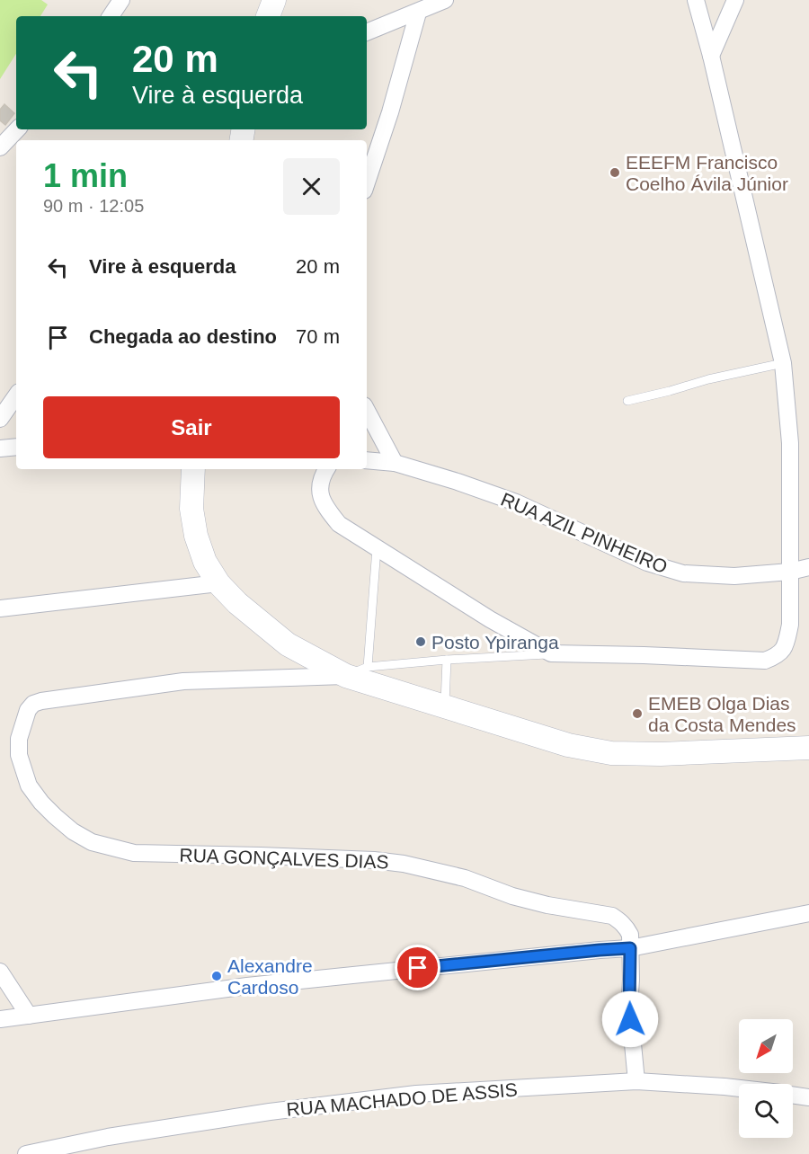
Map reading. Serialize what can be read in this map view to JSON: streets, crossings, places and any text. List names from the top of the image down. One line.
{"streets":{"street":["RUA AZIL PINHEIRO","RUA GONÇALVES DIAS","RUA MACHADO DE ASSIS"]},"crossings":[["RUA GONÇALVES DIAS","RUA MACHADO DE ASSIS"]],"places":["EEEFM Francisco Coelho Ávila Júnior","Posto Ypiranga","EMEB Olga Dias da Costa Mendes","Alexandre Cardoso"],"north":"bottom left","page":{"turn":["20 m","Vire à esquerda"],"heading":["1 min","90 m · 12:05"],"list":[{"name":"Vire à esquerda","value":"20 m"},{"name":"Chegada ao destino","value":"70 m"}],"buttons":"Sair"}}
